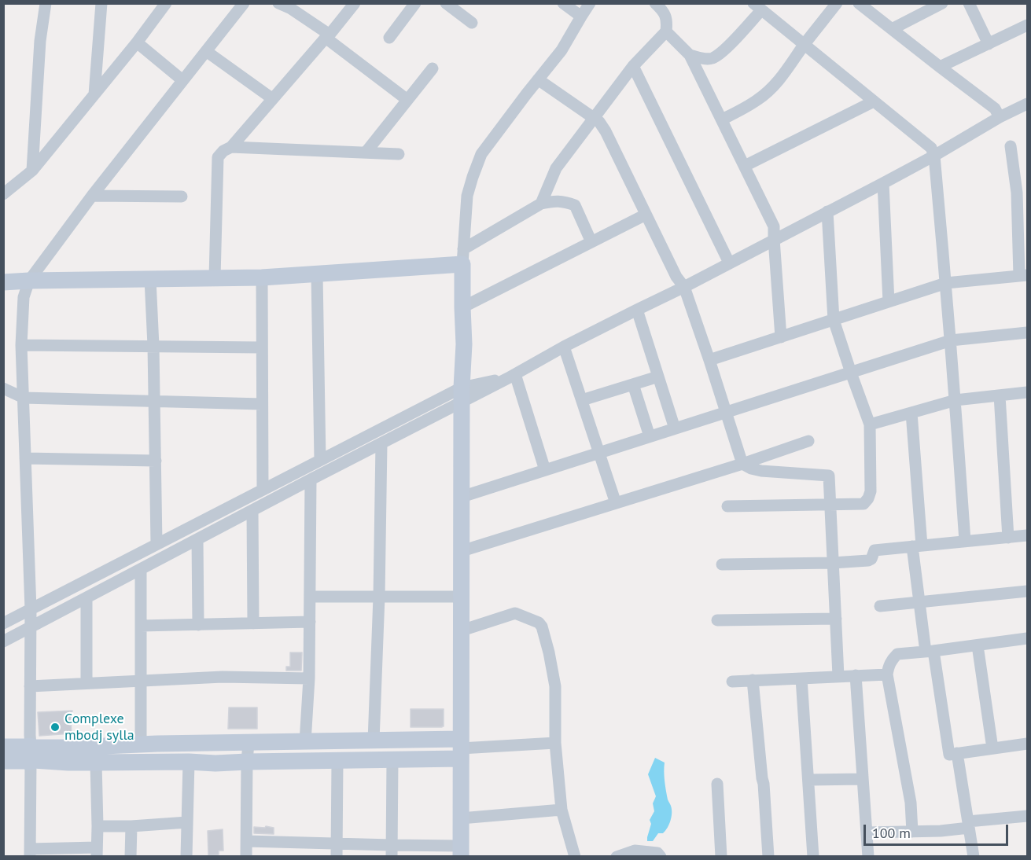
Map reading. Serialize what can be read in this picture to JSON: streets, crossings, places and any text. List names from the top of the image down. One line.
{"places":["Complexe mbodj sylla"],"scale_bar":"100 m"}
